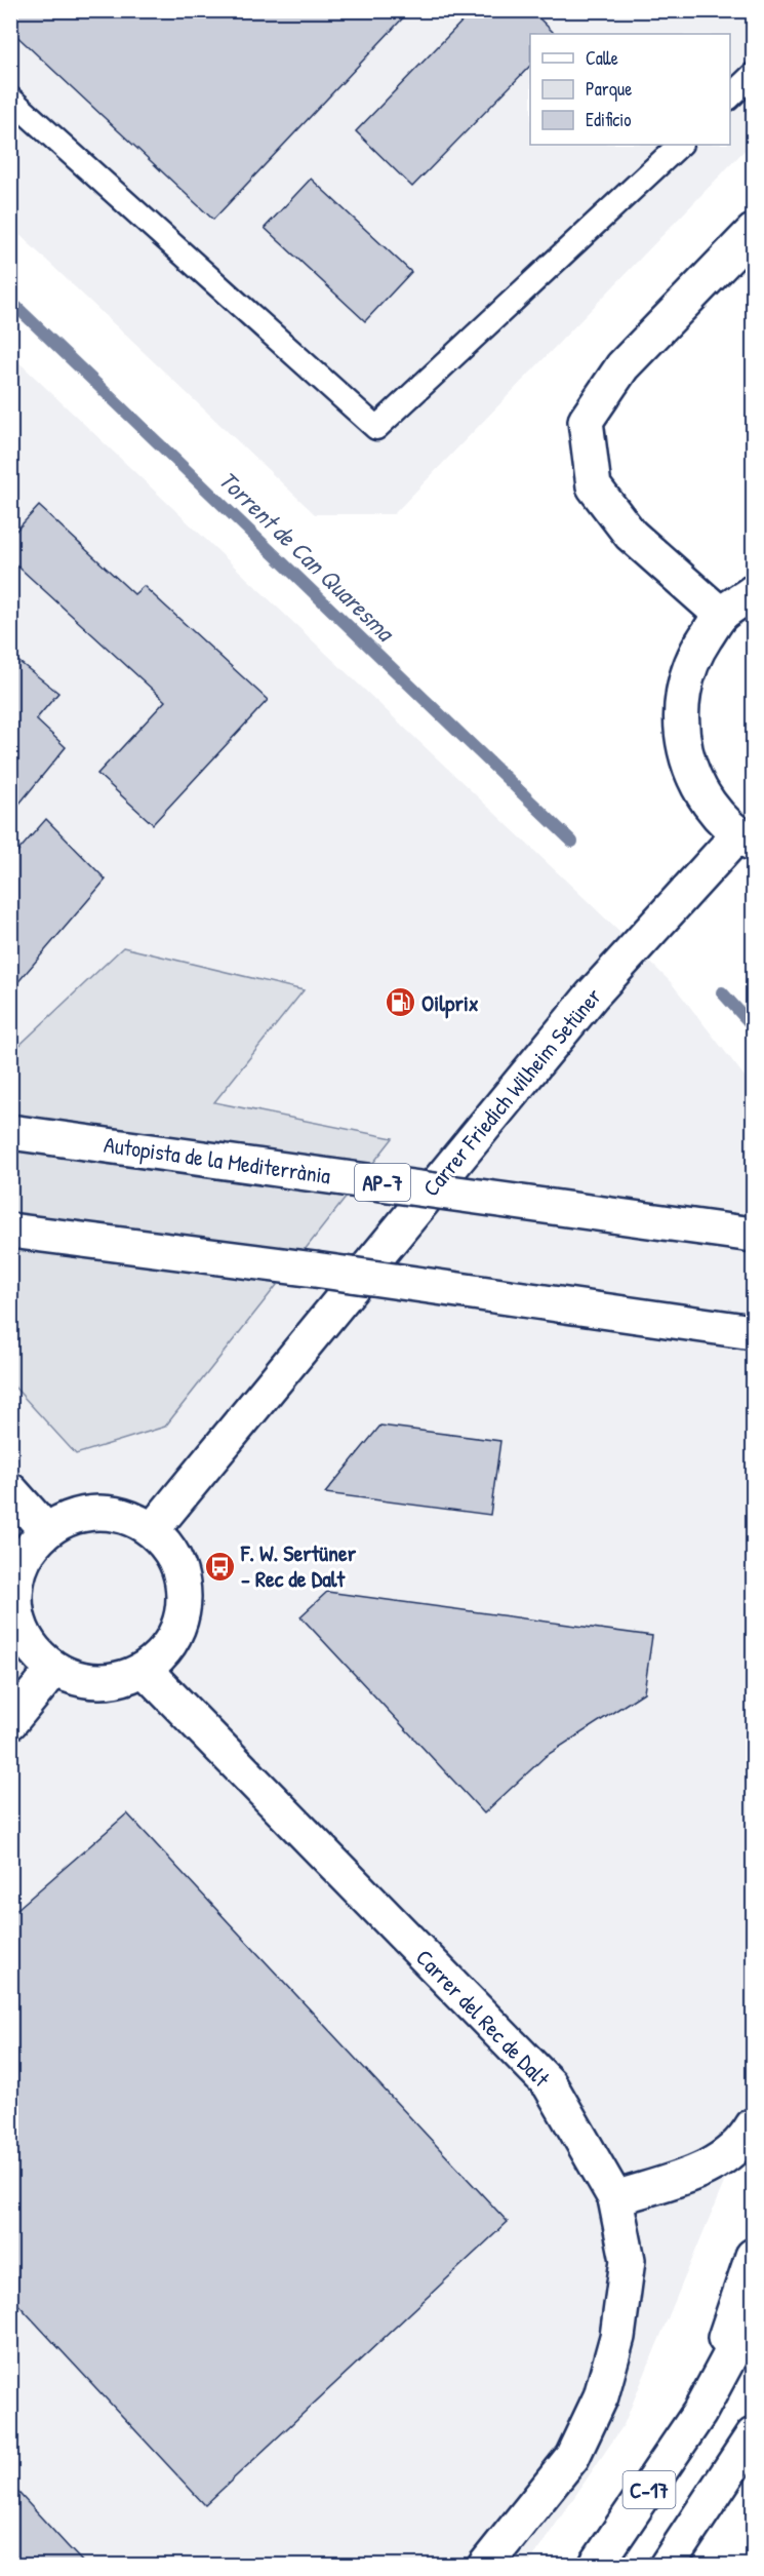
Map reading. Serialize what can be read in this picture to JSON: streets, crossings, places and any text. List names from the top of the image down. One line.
{"streets":{"main road":["Carrer Friedich Wilheim Setüner","Autopista de la Mediterrània","AP-7","Carrer del Rec de Dalt","C-17"]},"crossings":[["Carrer Friedich Wilheim Setüner","Carrer del Rec de Dalt"]],"water":["Torrent de Can Quaresma"],"places":{"fuel station":["Oilprix"],"bus stop":["F. W. Sertüner - Rec de Dalt"]},"legend":["Calle","Parque","Edificio"]}
